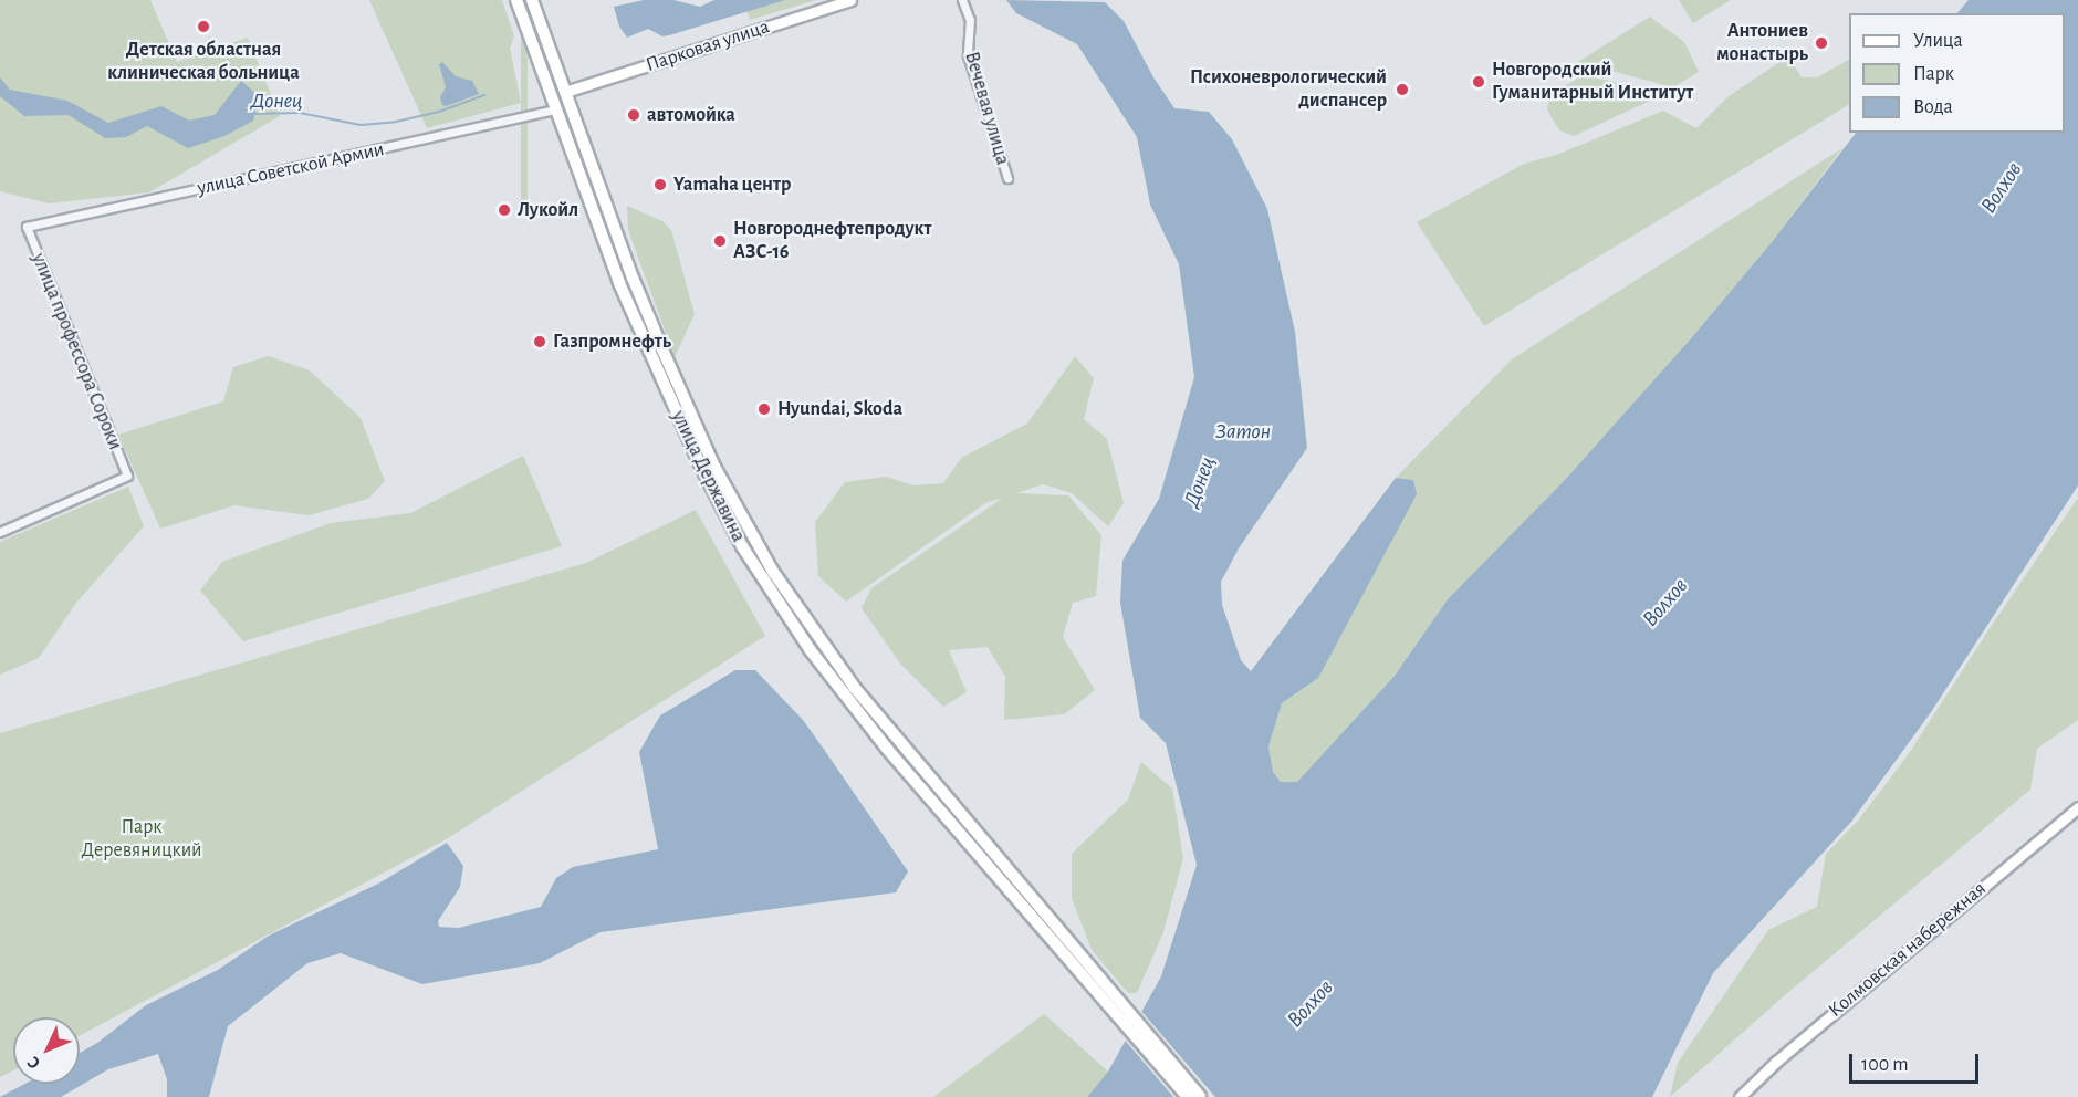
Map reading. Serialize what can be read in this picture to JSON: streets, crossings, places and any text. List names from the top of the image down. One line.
{"streets":{"main road":["Парковая улица","улица Державина","Колмовская набережная"],"street":["Вечевая улица","улица Советской Армии","улица профессора Сороки"]},"crossings":[["Парковая улица","улица Державина"],["улица Советской Армии","улица профессора Сороки"],["улица Советской Армии","улица Державина"]],"water":["Донец","Волхов","Затон"],"parks":["Парк Деревяницкий"],"places":["Детская областная клиническая больница","Антониев монастырь","Новгородский Гуманитарный Институт","Психоневрологический диспансер","автомойка","Yamaha центр","Лукойл","Новгороднефтепродукт АЗС-16","Газпромнефть","Hyundai, Skoda"],"legend":["Улица","Парк","Вода"],"scale_bar":"100 m","north":"bottom left"}
